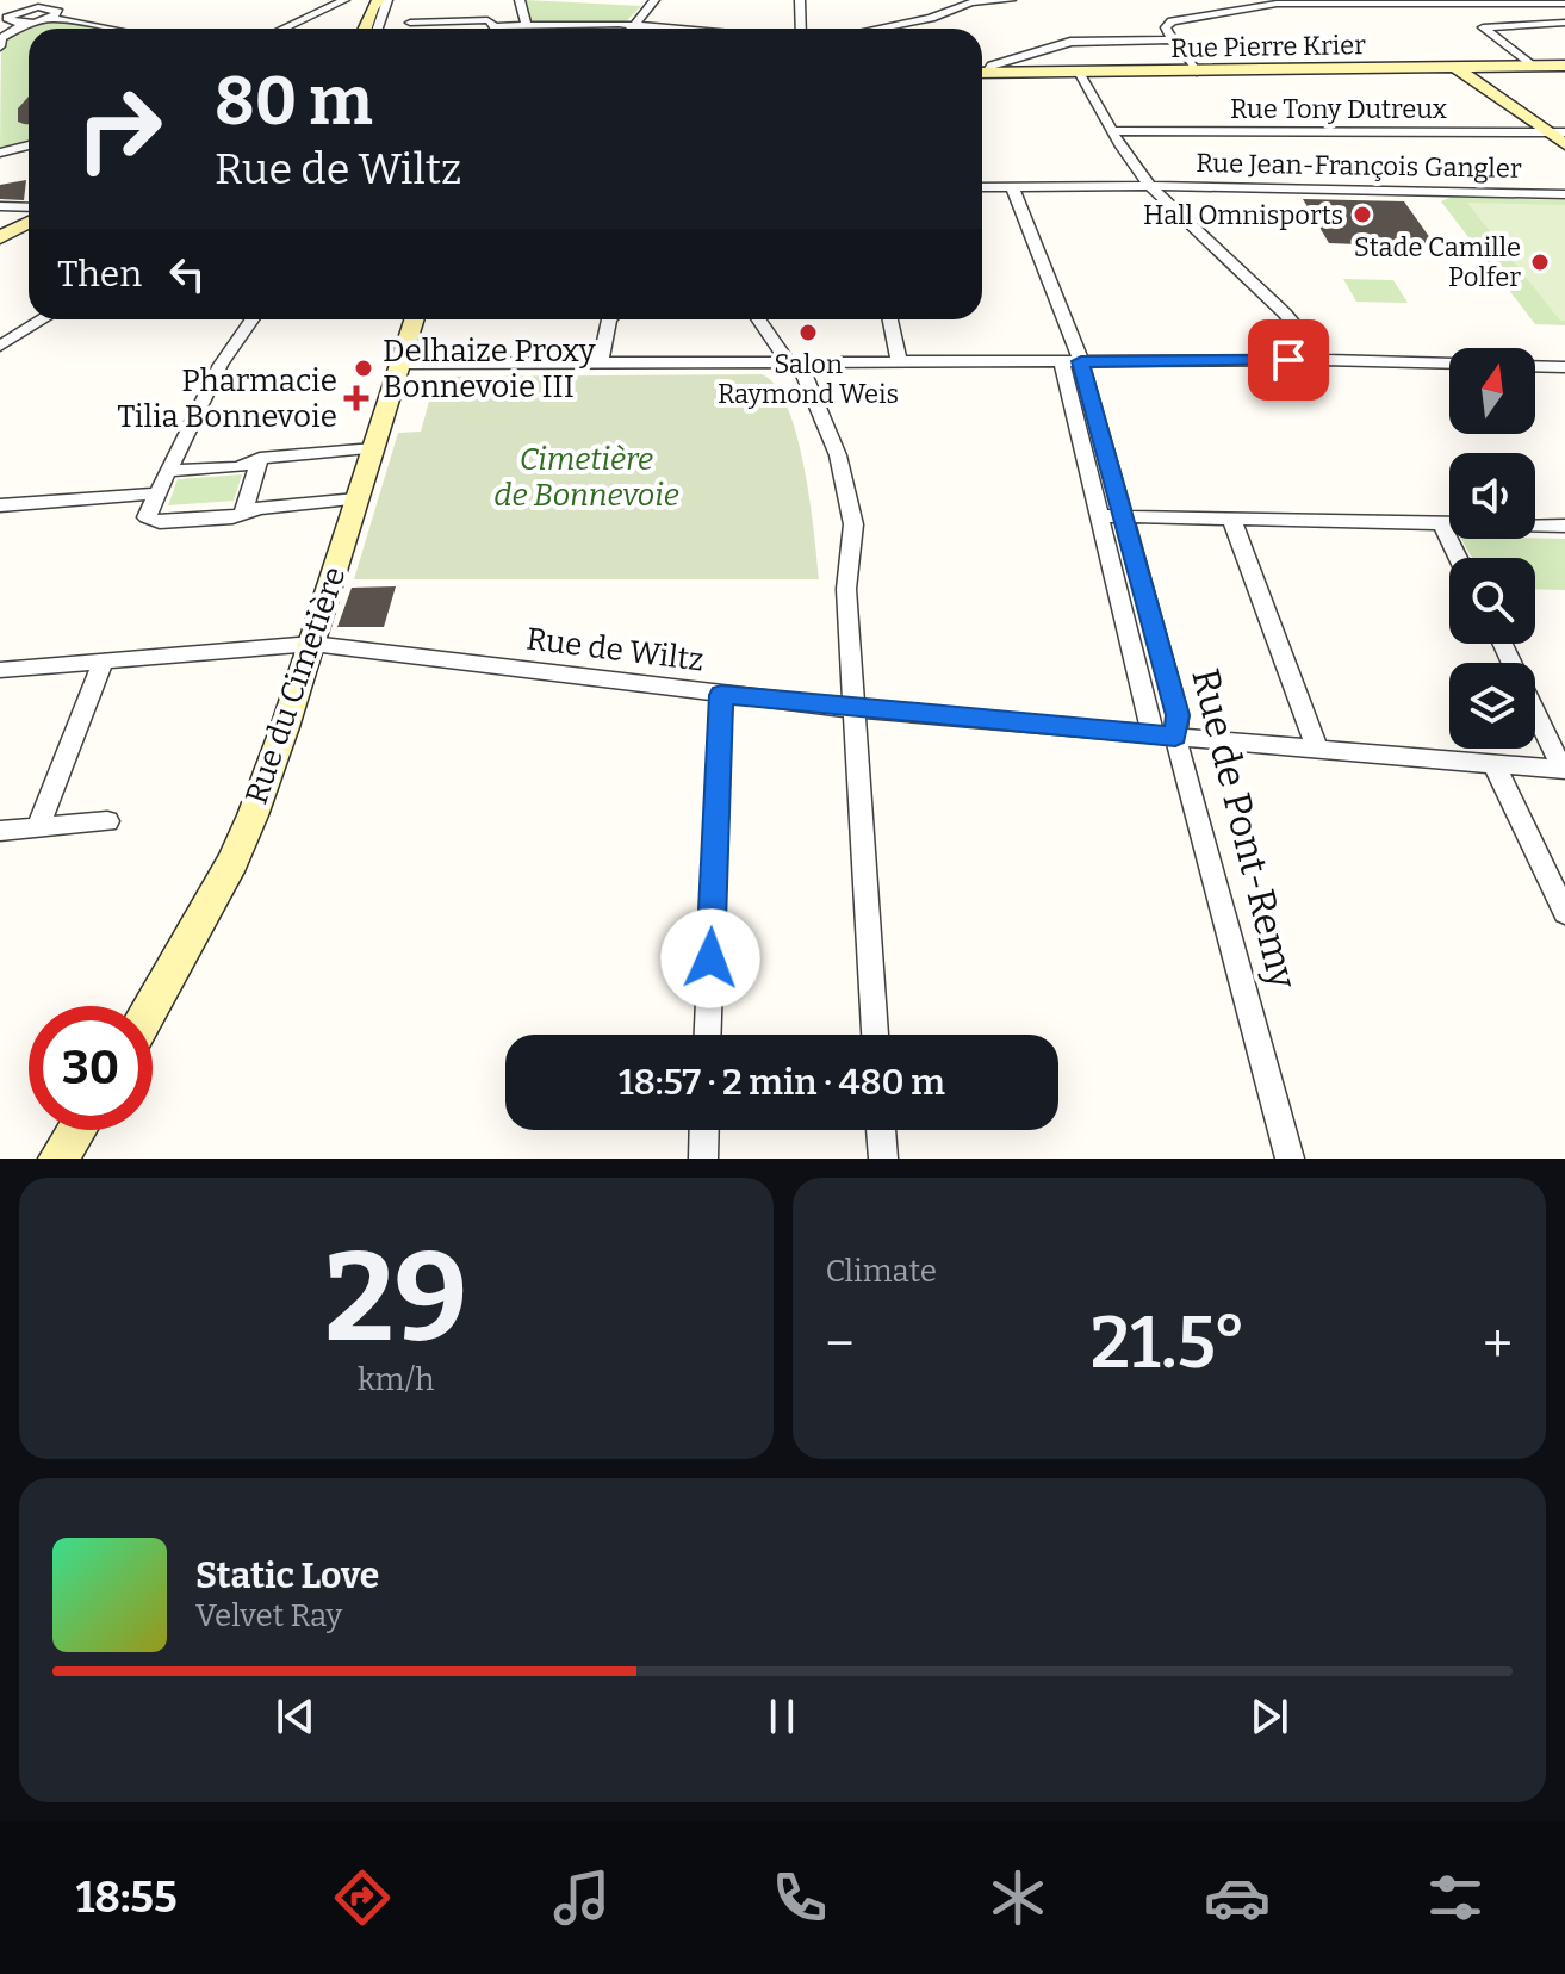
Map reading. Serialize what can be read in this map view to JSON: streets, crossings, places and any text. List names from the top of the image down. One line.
{"streets":{"street":["Rue Pierre Krier","Rue Tony Dutreux","Rue Jean-François Gangler","Rue de Wiltz","Rue du Cimetière","Rue de Pont-Remy"]},"crossings":[["Rue Jean-François Gangler","Rue de Pont-Remy"],["Rue de Wiltz","Rue du Cimetière"],["Rue de Wiltz","Rue de Pont-Remy"]],"parks":["Cimetière de Bonnevoie"],"places":{"other":["Hall Omnisports","Stade Camille Polfer","Salon Raymond Weis","Delhaize Proxy Bonnevoie III"],"health":["Pharmacie Tilia Bonnevoie"]},"north":"top","page":{"turn":["80 m","Rue de Wiltz"],"then":"Then","limit":"30","trip":"18:57 · 2 min · 480 m","tile":[["29","km/h"],"Climate"],"heat":["−","21.5°","+"],"song":["Static Love","Velvet Ray"],"tabs":"18:55"}}
